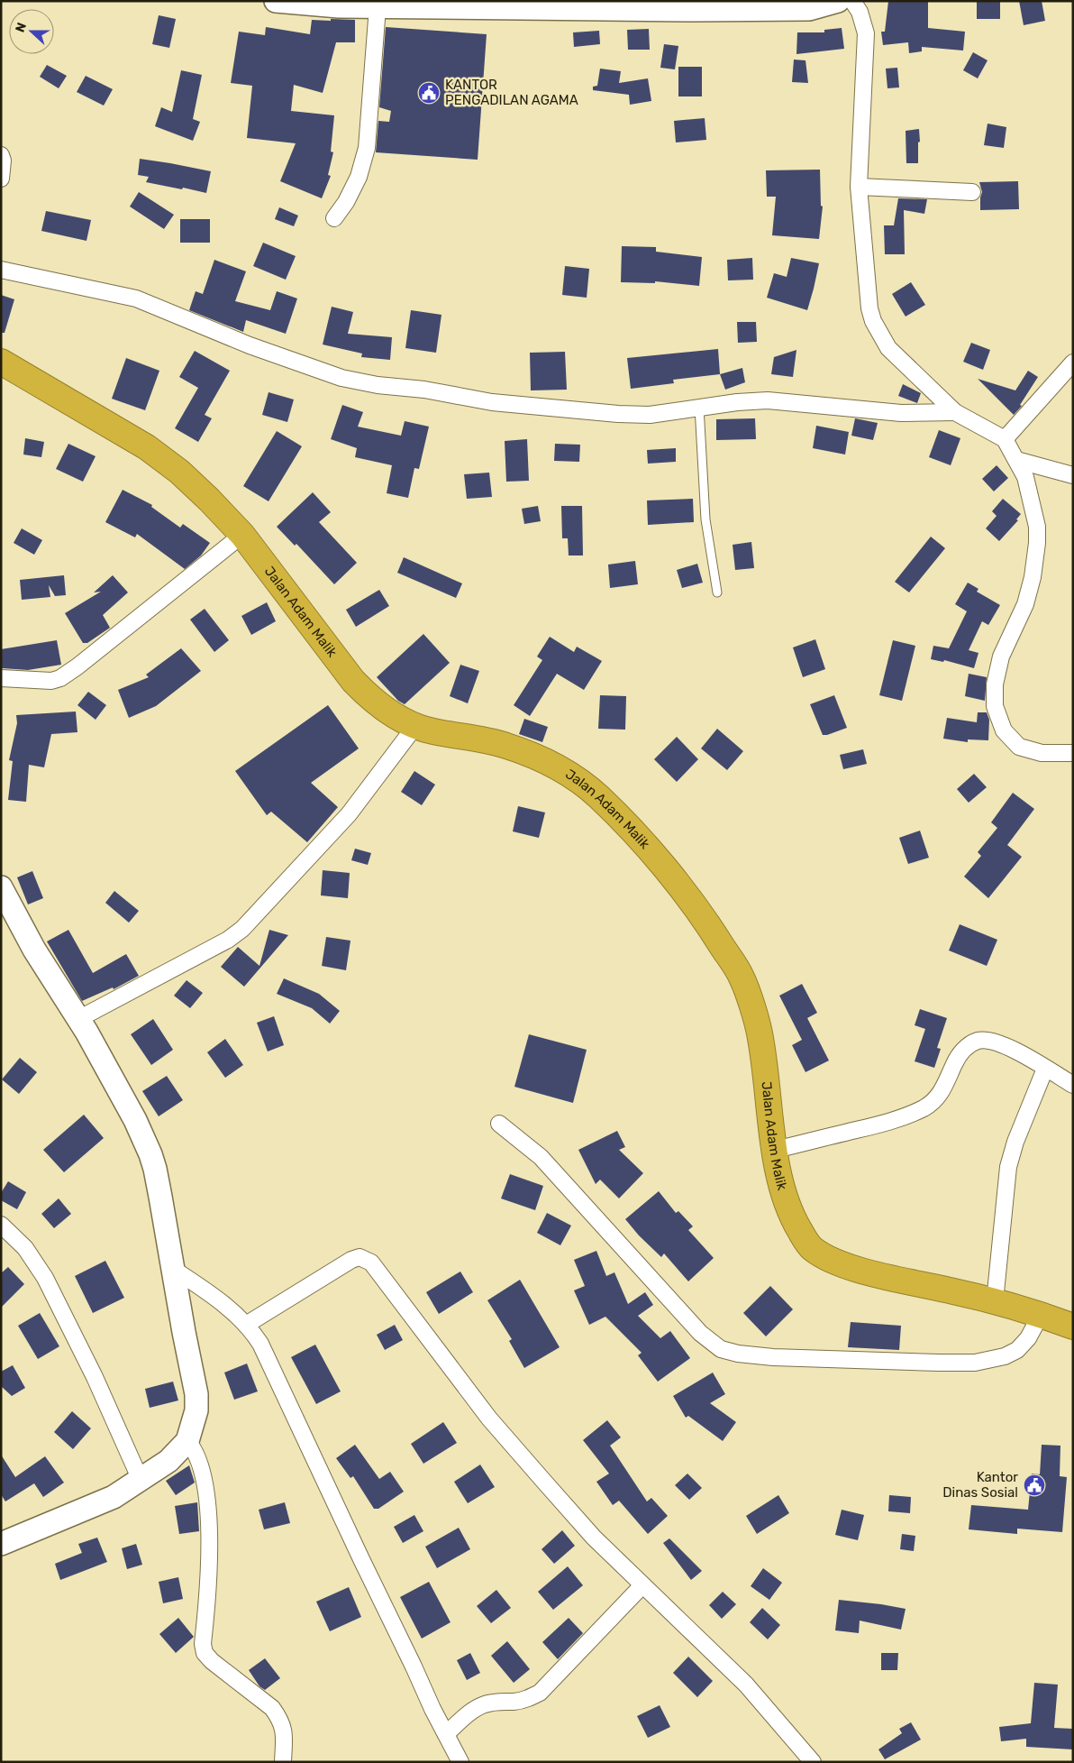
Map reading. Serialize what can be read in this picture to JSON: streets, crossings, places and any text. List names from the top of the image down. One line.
{"streets":{"highway":["Jalan Adam Malik"]},"places":{"public building":["KANTOR PENGADILAN AGAMA","Kantor Dinas Sosial"]},"north":"left"}
